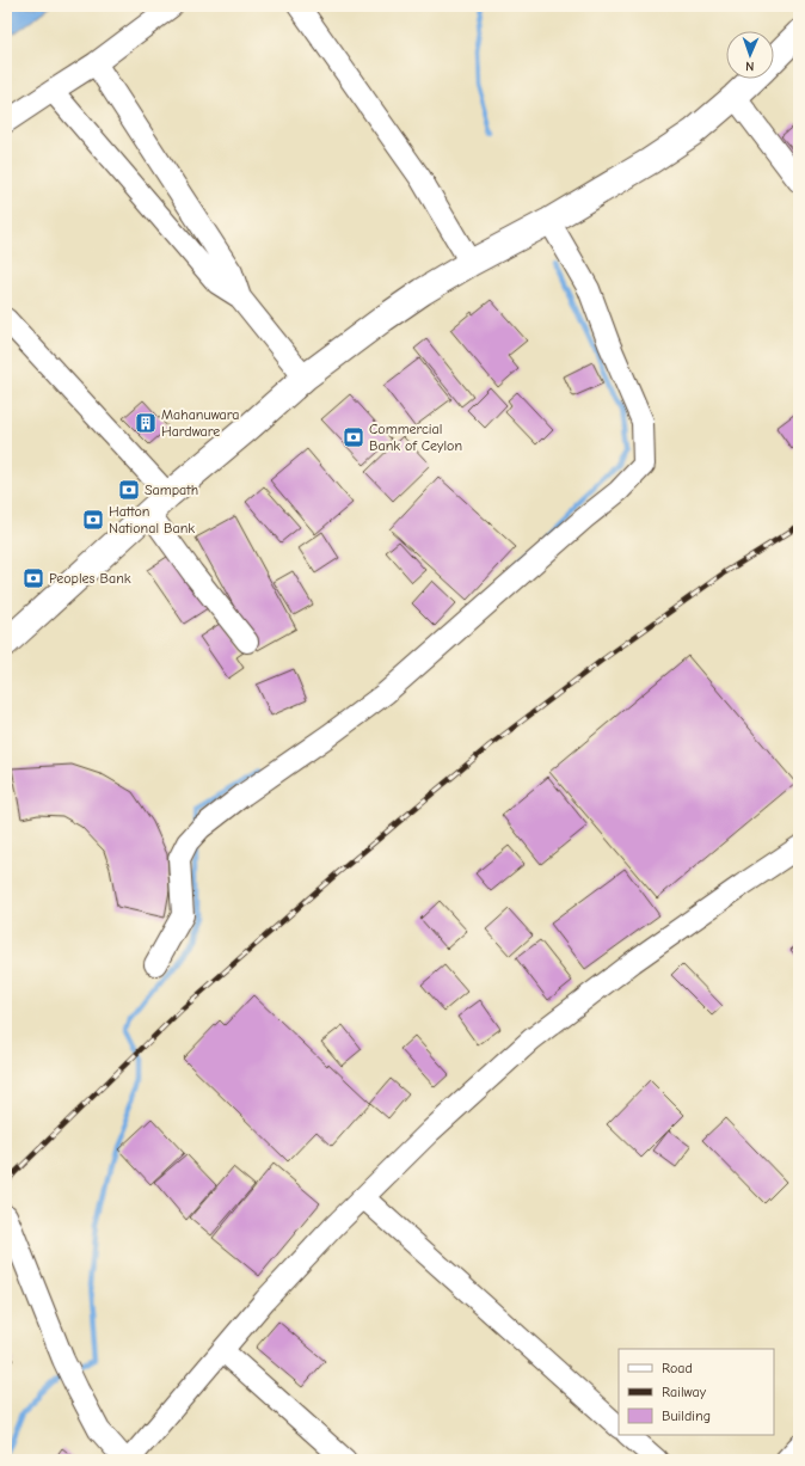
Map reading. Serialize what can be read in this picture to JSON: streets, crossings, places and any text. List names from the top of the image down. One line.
{"places":{"building":["Mahanuwara Hardware"],"bank":["Commercial Bank of Ceylon","Sampath","Hatton National Bank","Peoples Bank"]},"legend":["Road","Railway","Building"],"north":"bottom"}
